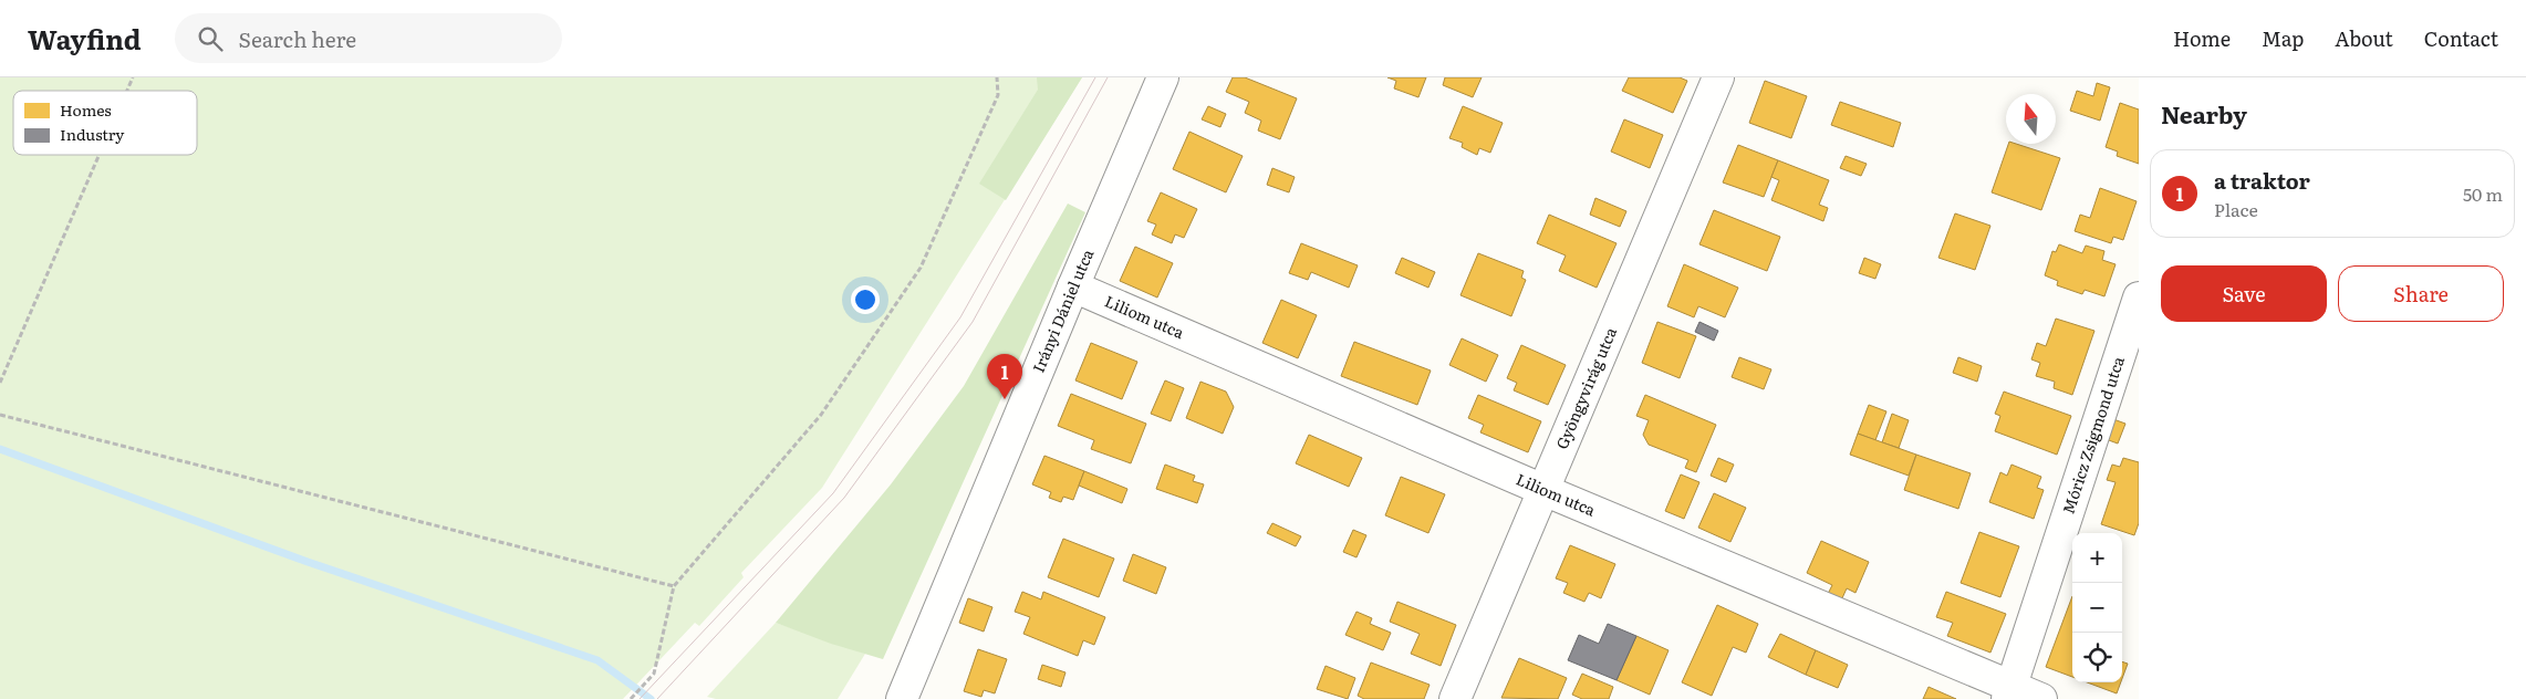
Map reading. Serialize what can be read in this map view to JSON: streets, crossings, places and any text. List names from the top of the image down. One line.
{"streets":{"street":["Irányi Dániel utca","Liliom utca","Gyöngyvirág utca","Móricz Zsigmond utca"]},"crossings":[["Irányi Dániel utca","Liliom utca"],["Liliom utca","Gyöngyvirág utca"],["Liliom utca","Móricz Zsigmond utca"]],"legend":["Homes","Industry"],"north":"top","page":{"header":"Wayfind","search":"Search here","nav":["Home","Map","About","Contact"],"heading":"Nearby","list":[{"mark":"1","name":"a traktor","note":"Place","value":"50 m"}],"buttons":["Save","Share"],"pins":"1","map_buttons":["+","−"]}}
